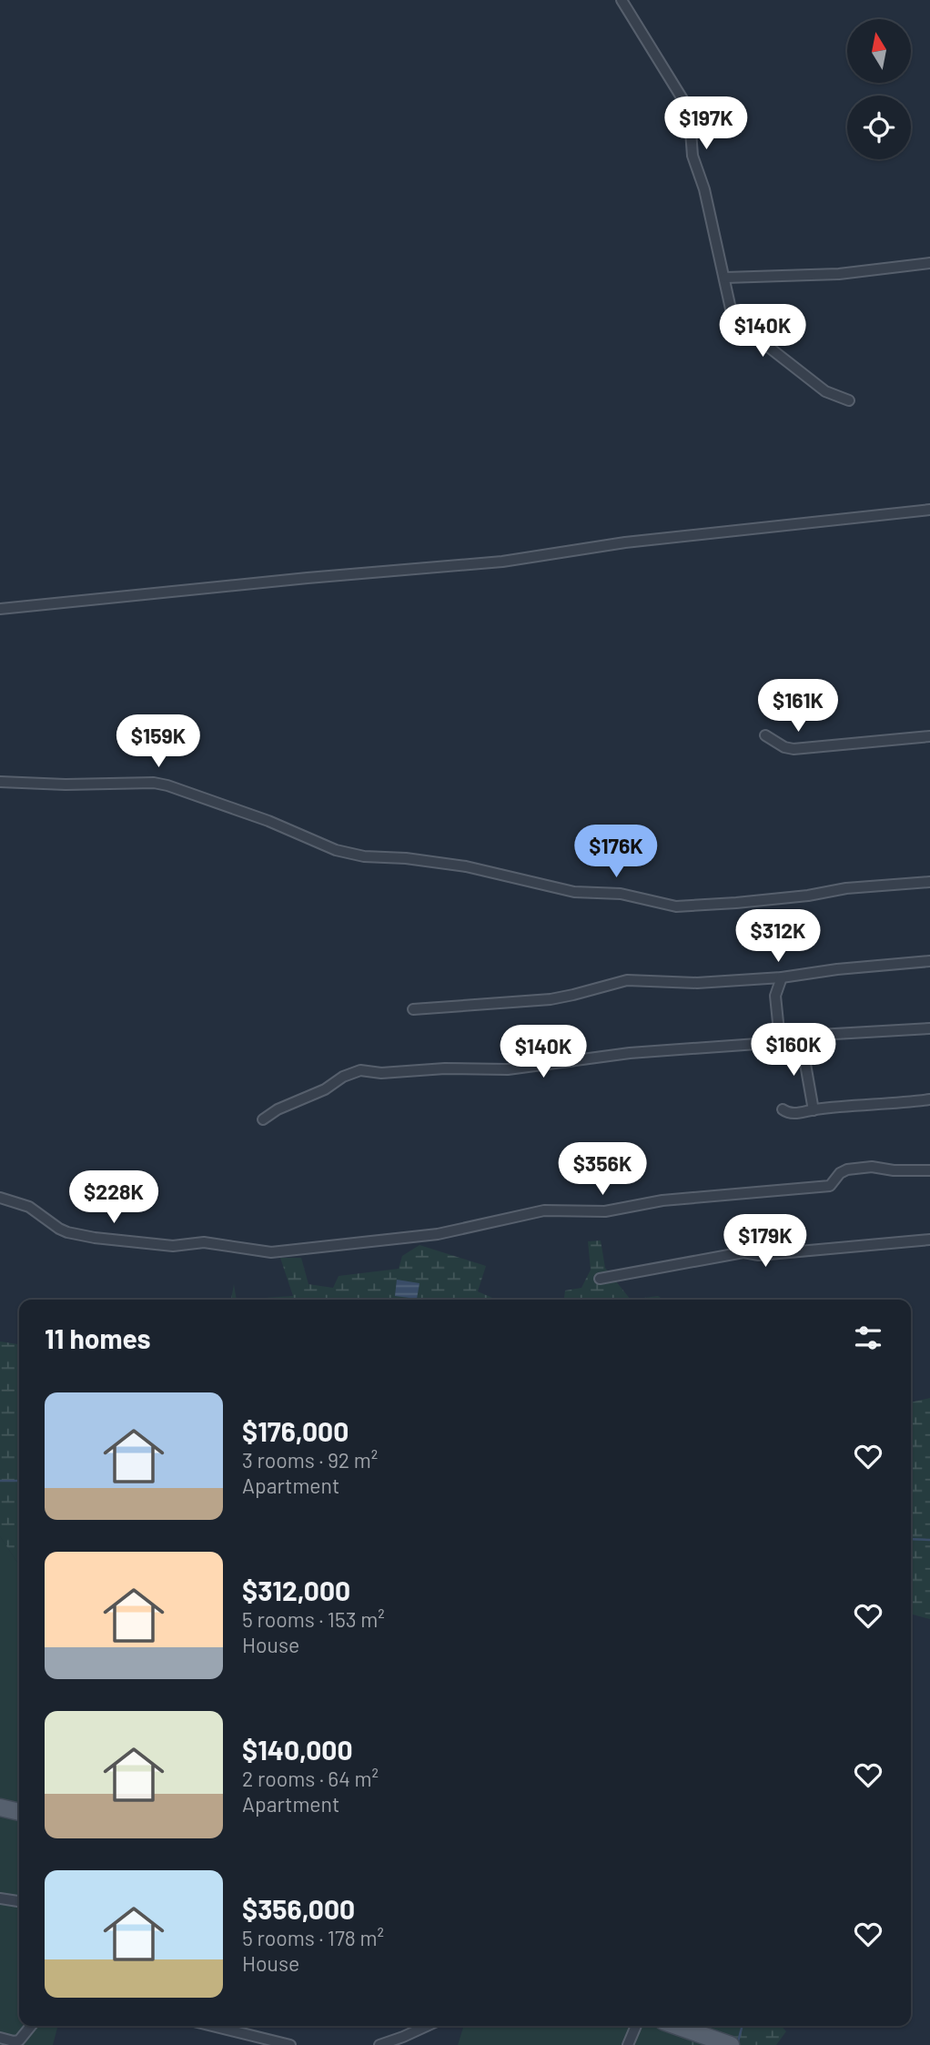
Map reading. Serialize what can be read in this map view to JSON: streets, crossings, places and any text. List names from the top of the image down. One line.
{"north":"top","page":{"price":["$197K","$140K","$161K","$159K","$176K","$312K","$160K","$140K","$356K","$228K","$179K"],"heading":"11 homes","list":[{"name":"$176,000","note":"3 rooms · 92 m² · Apartment"},{"name":"$312,000","note":"5 rooms · 153 m² · House"},{"name":"$140,000","note":"2 rooms · 64 m² · Apartment"},{"name":"$356,000","note":"5 rooms · 178 m² · House"}]}}
